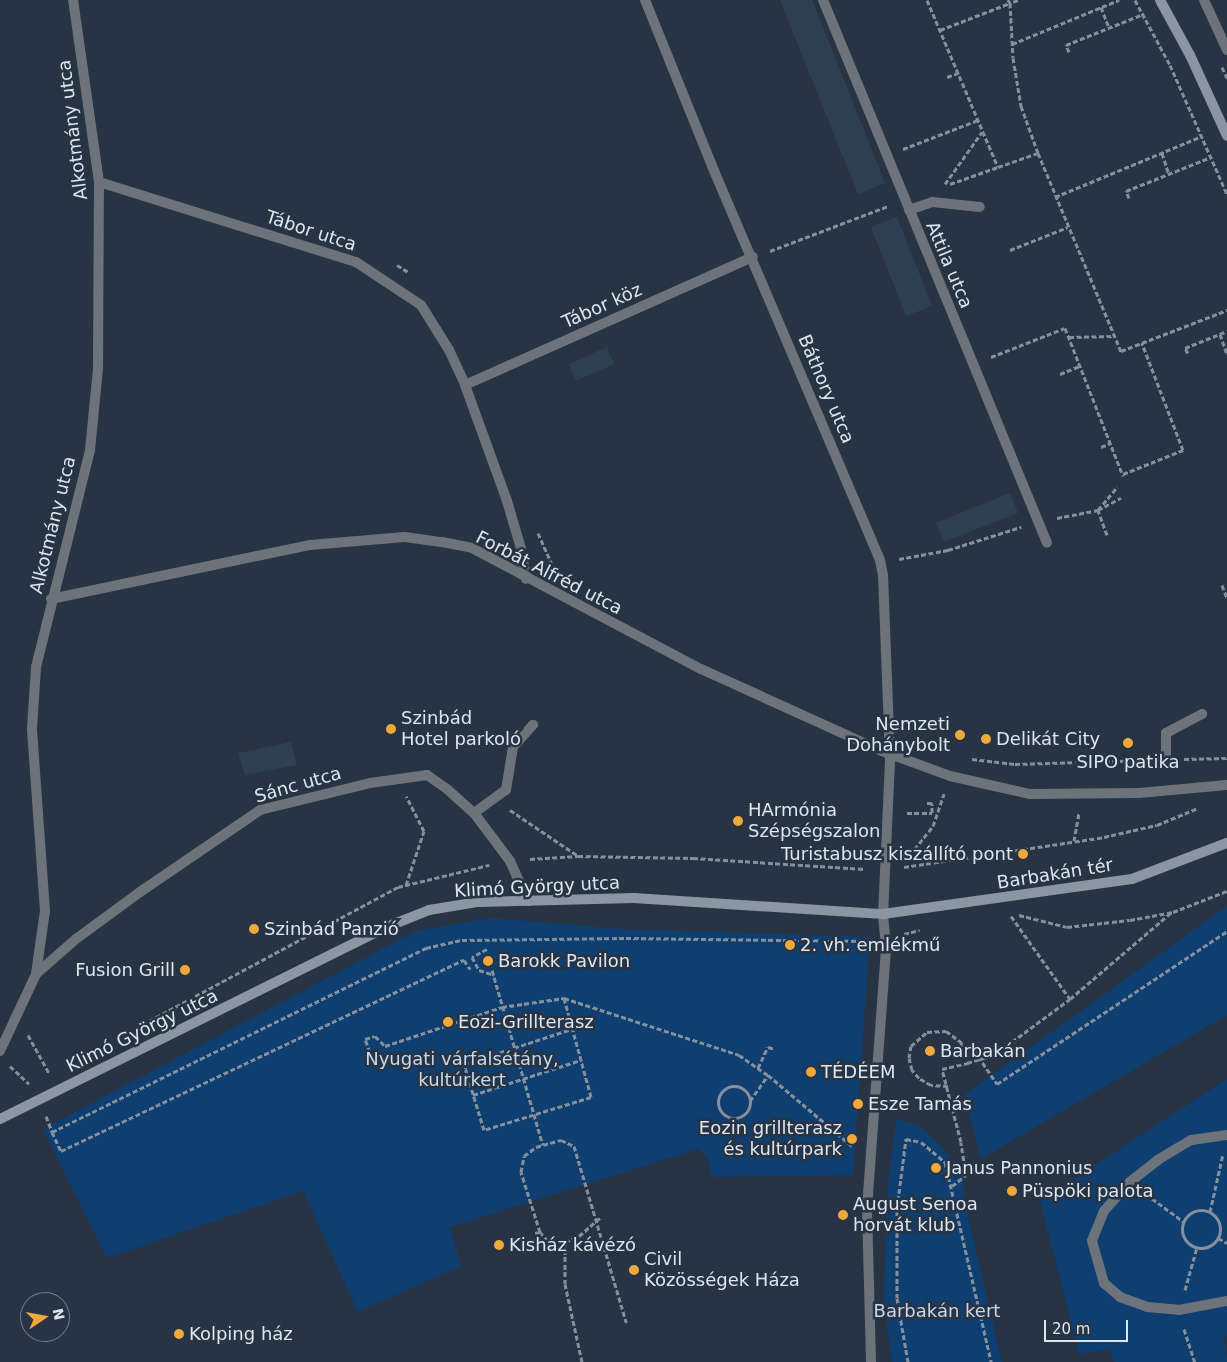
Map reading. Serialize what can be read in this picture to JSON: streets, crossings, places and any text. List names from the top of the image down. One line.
{"streets":{"street":["Alkotmány utca","Tábor utca","Attila utca","Tábor köz","Báthory utca","Forbát Alfréd utca","Sánc utca","Barbakán tér","Klimó György utca"]},"crossings":[["Alkotmány utca","Tábor utca"],["Alkotmány utca","Forbát Alfréd utca"],["Alkotmány utca","Sánc utca"],["Tábor utca","Tábor köz"],["Tábor utca","Forbát Alfréd utca"],["Tábor köz","Báthory utca"],["Báthory utca","Forbát Alfréd utca"],["Báthory utca","Barbakán tér"],["Báthory utca","Klimó György utca"],["Sánc utca","Klimó György utca"],["Barbakán tér","Klimó György utca"]],"parks":["Nyugati várfalsétány, kultúrkert","Barbakán kert"],"places":["Szinbád Hotel parkoló","Nemzeti Dohánybolt","Delikát City","SIPO patika","HArmónia Szépségszalon","Turistabusz kiszállító pont","Szinbád Panzió","2. vh. emlékmű","Barokk Pavilon","Fusion Grill","Eozi-Grillterasz","Barbakán","TÉDÉEM","Esze Tamás","Eozin grillterasz és kultúrpark","Janus Pannonius","Püspöki palota","August Senoa horvát klub","Kisház kávézó","Civil Közösségek Háza","Kolping ház"],"scale_bar":"20 m","north":"right"}
